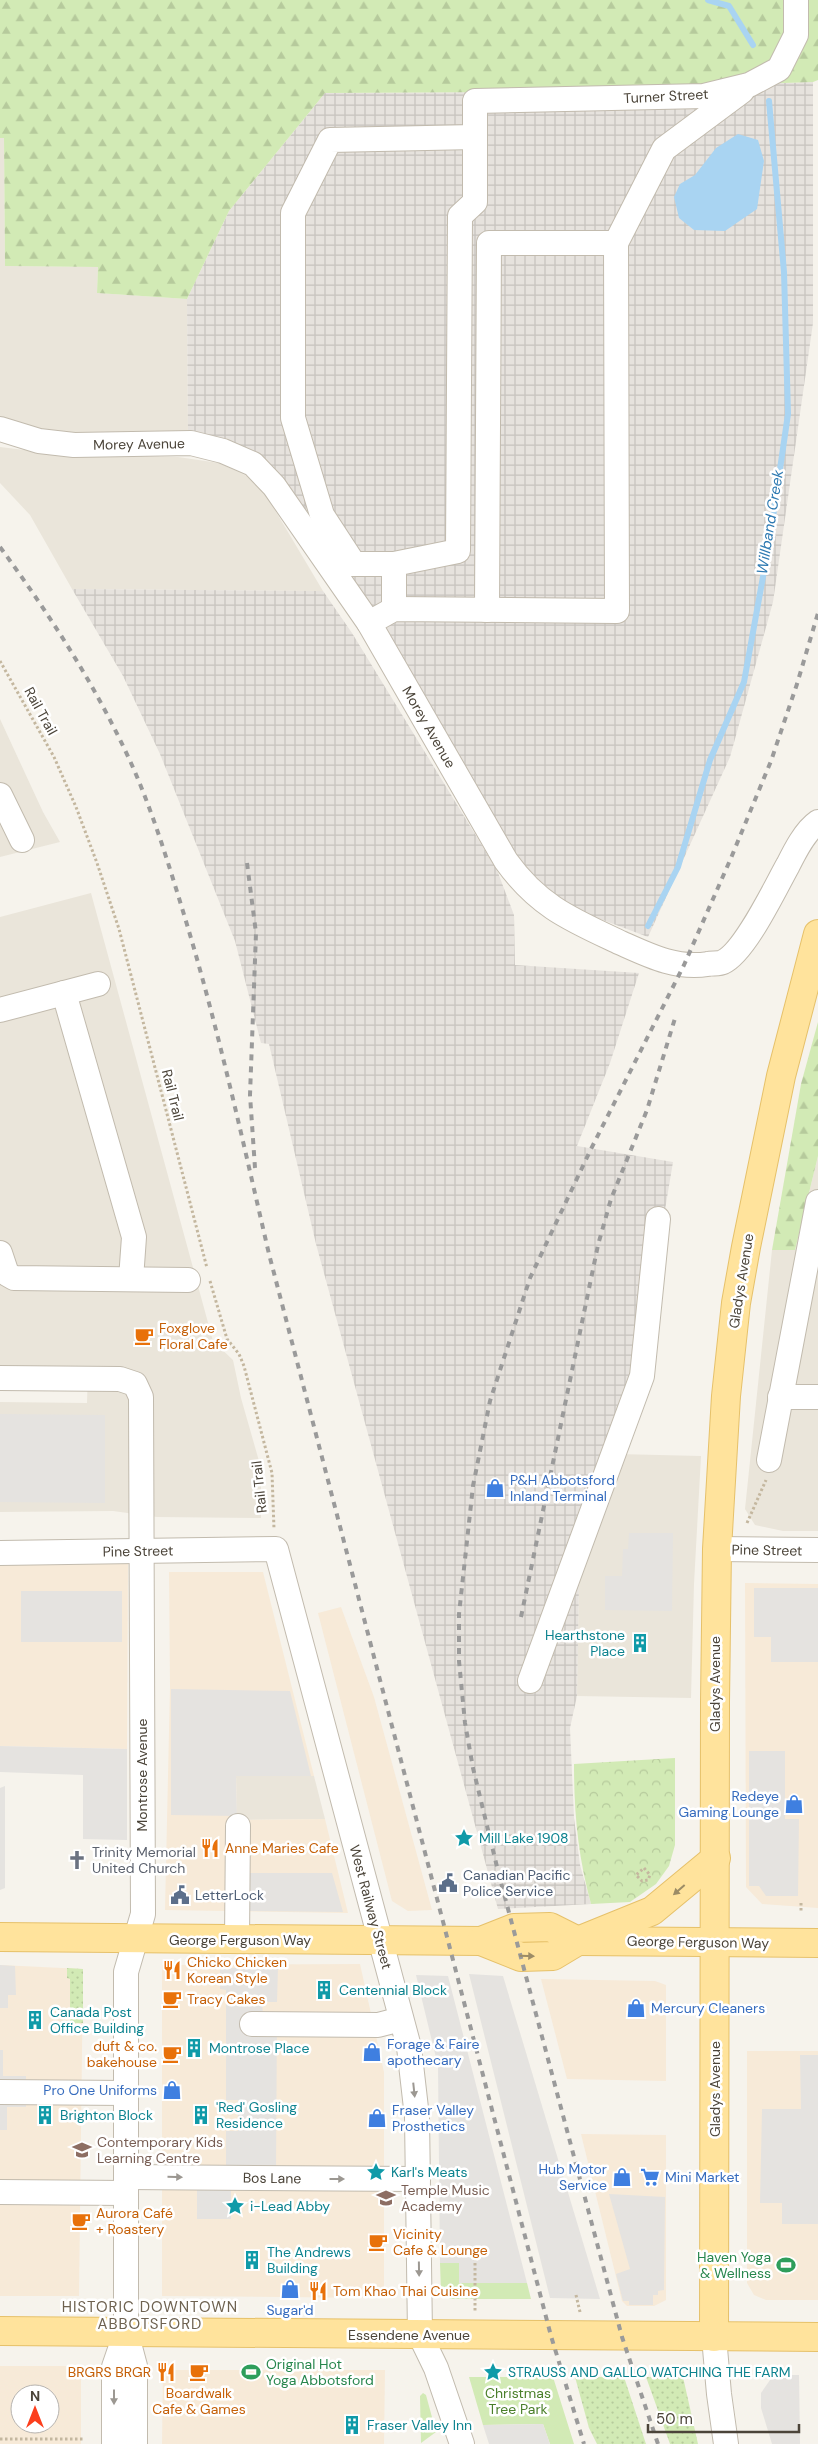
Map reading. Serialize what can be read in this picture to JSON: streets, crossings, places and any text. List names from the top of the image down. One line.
{"streets":{"main road":["Gladys Avenue","George Ferguson Way","Essendene Avenue"],"street":["Turner Street","Morey Avenue","Pine Street","Montrose Avenue","West Railway Street","Bos Lane"],"path":["Rail Trail"]},"crossings":[["Rail Trail","Pine Street"],["Rail Trail","West Railway Street"],["Gladys Avenue","Pine Street"],["Gladys Avenue","George Ferguson Way"],["Gladys Avenue","Essendene Avenue"],["Pine Street","Montrose Avenue"],["Pine Street","West Railway Street"],["Montrose Avenue","George Ferguson Way"],["Montrose Avenue","Bos Lane"],["Montrose Avenue","Essendene Avenue"],["West Railway Street","George Ferguson Way"],["West Railway Street","Bos Lane"],["West Railway Street","Essendene Avenue"]],"districts":["HISTORIC DOWNTOWN ABBOTSFORD"],"water":["Willband Creek"],"parks":["Christmas Tree Park"],"places":{"cafe":["Foxglove Floral Cafe","Tracy Cakes","duft & co. bakehouse","Aurora Café + Roastery","Vicinity Cafe & Lounge","Boardwalk Cafe & Games"],"shop":["P&H Abbotsford Inland Terminal","Redeye Gaming Lounge","Mercury Cleaners","Forage & Faire apothecary","Pro One Uniforms","Fraser Valley Prosthetics","Hub Motor Service","Sugar'd"],"building":["Hearthstone Place","Centennial Block","Canada Post Office Building","Montrose Place","Brighton Block","'Red' Gosling Residence","The Andrews Building","Fraser Valley Inn"],"place":["Mill Lake 1908","Karl's Meats","i-Lead Abby","STRAUSS AND GALLO WATCHING THE FARM"],"restaurant":["Anne Maries Cafe","Chicko Chicken Korean Style","Tom Khao Thai Cuisine","BRGRS BRGR"],"church":["Trinity Memorial United Church"],"public building":["Canadian Pacific Police Service","LetterLock"],"school or university":["Contemporary Kids Learning Centre","Temple Music Academy"],"supermarket":["Mini Market"],"sports":["Haven Yoga & Wellness","Original Hot Yoga Abbotsford"]},"scale_bar":"50 m","north":"top"}
